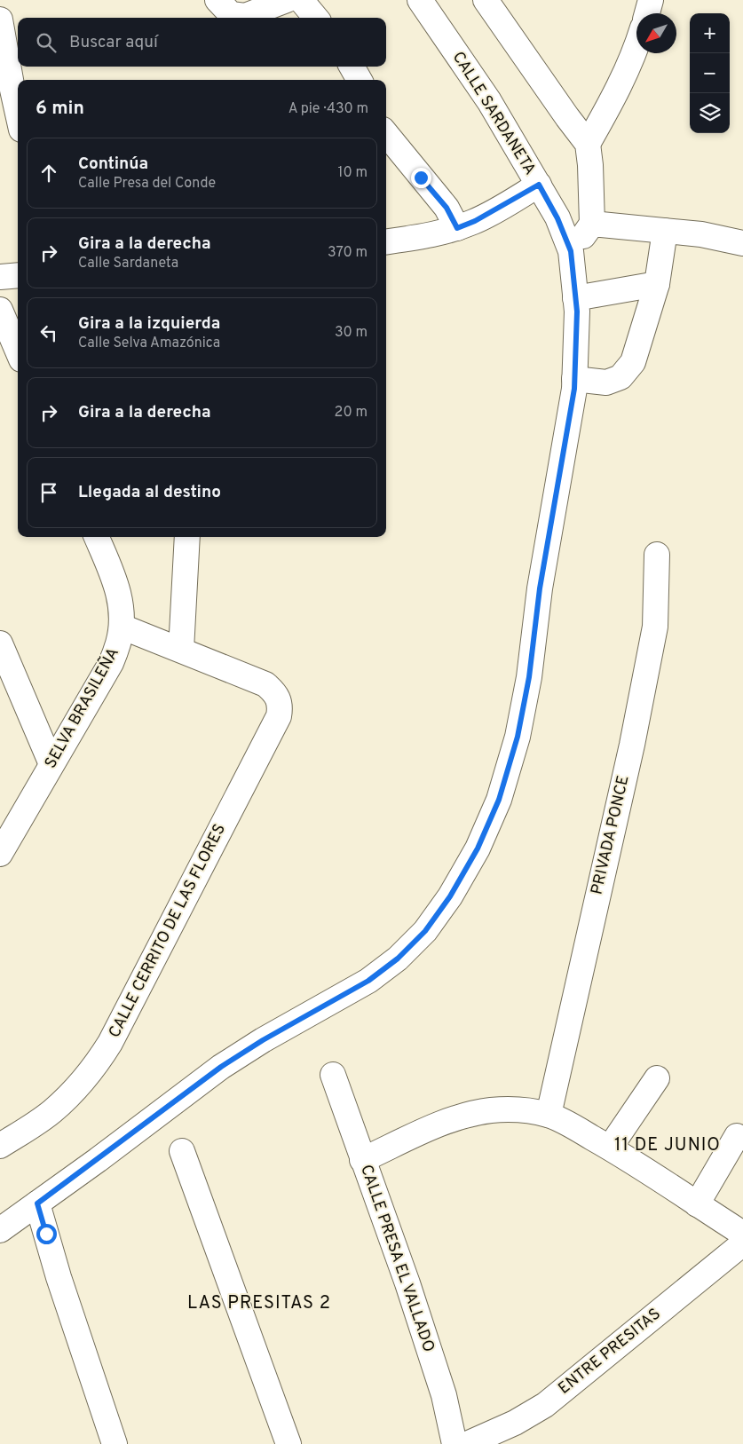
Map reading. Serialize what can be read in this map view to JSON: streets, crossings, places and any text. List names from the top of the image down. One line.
{"streets":{"street":["CALLE SARDANETA","SELVA BRASILEÑA","PRIVADA PONCE","CALLE CERRITO DE LAS FLORES","CALLE PRESA EL VALLADO","ENTRE PRESITAS"]},"crossings":[["SELVA BRASILEÑA","CALLE CERRITO DE LAS FLORES"]],"districts":["11 DE JUNIO","LAS PRESITAS 2"],"north":"bottom left","page":{"map_buttons":["+","−"],"search":"Buscar aquí","heading":["6 min","A pie · 430 m"],"list":[["Continúa","Calle Presa del Conde","10 m"],["Gira a la derecha","Calle Sardaneta","370 m"],["Gira a la izquierda","Calle Selva Amazónica","30 m"],["Gira a la derecha","20 m"],"Llegada al destino"]}}
